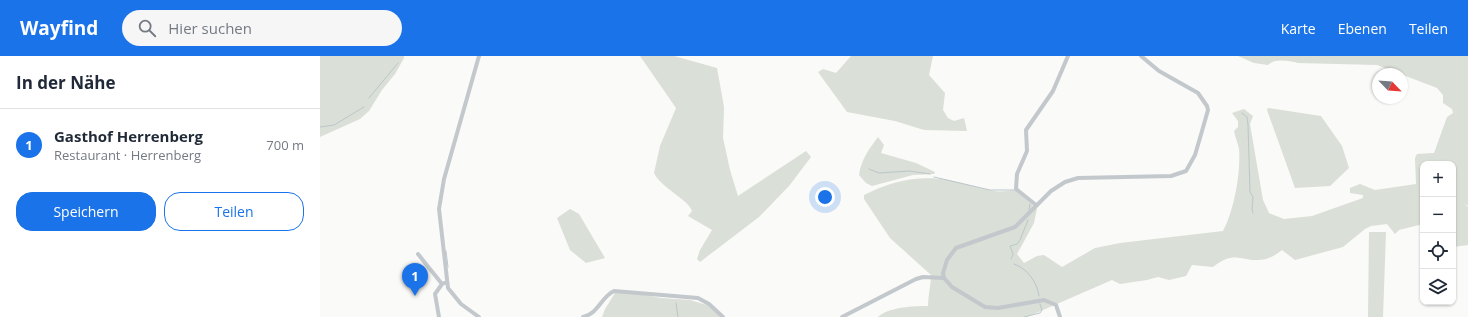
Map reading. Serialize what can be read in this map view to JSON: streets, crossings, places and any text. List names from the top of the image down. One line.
{"north":"bottom right","page":{"header":"Wayfind","search":"Hier suchen","nav":["Karte","Ebenen","Teilen"],"heading":"In der Nähe","list":[{"mark":"1","name":"Gasthof Herrenberg","note":"Restaurant · Herrenberg","value":"700 m"}],"map_buttons":["+","−"],"buttons":["Speichern","Teilen"],"pins":"1"}}
